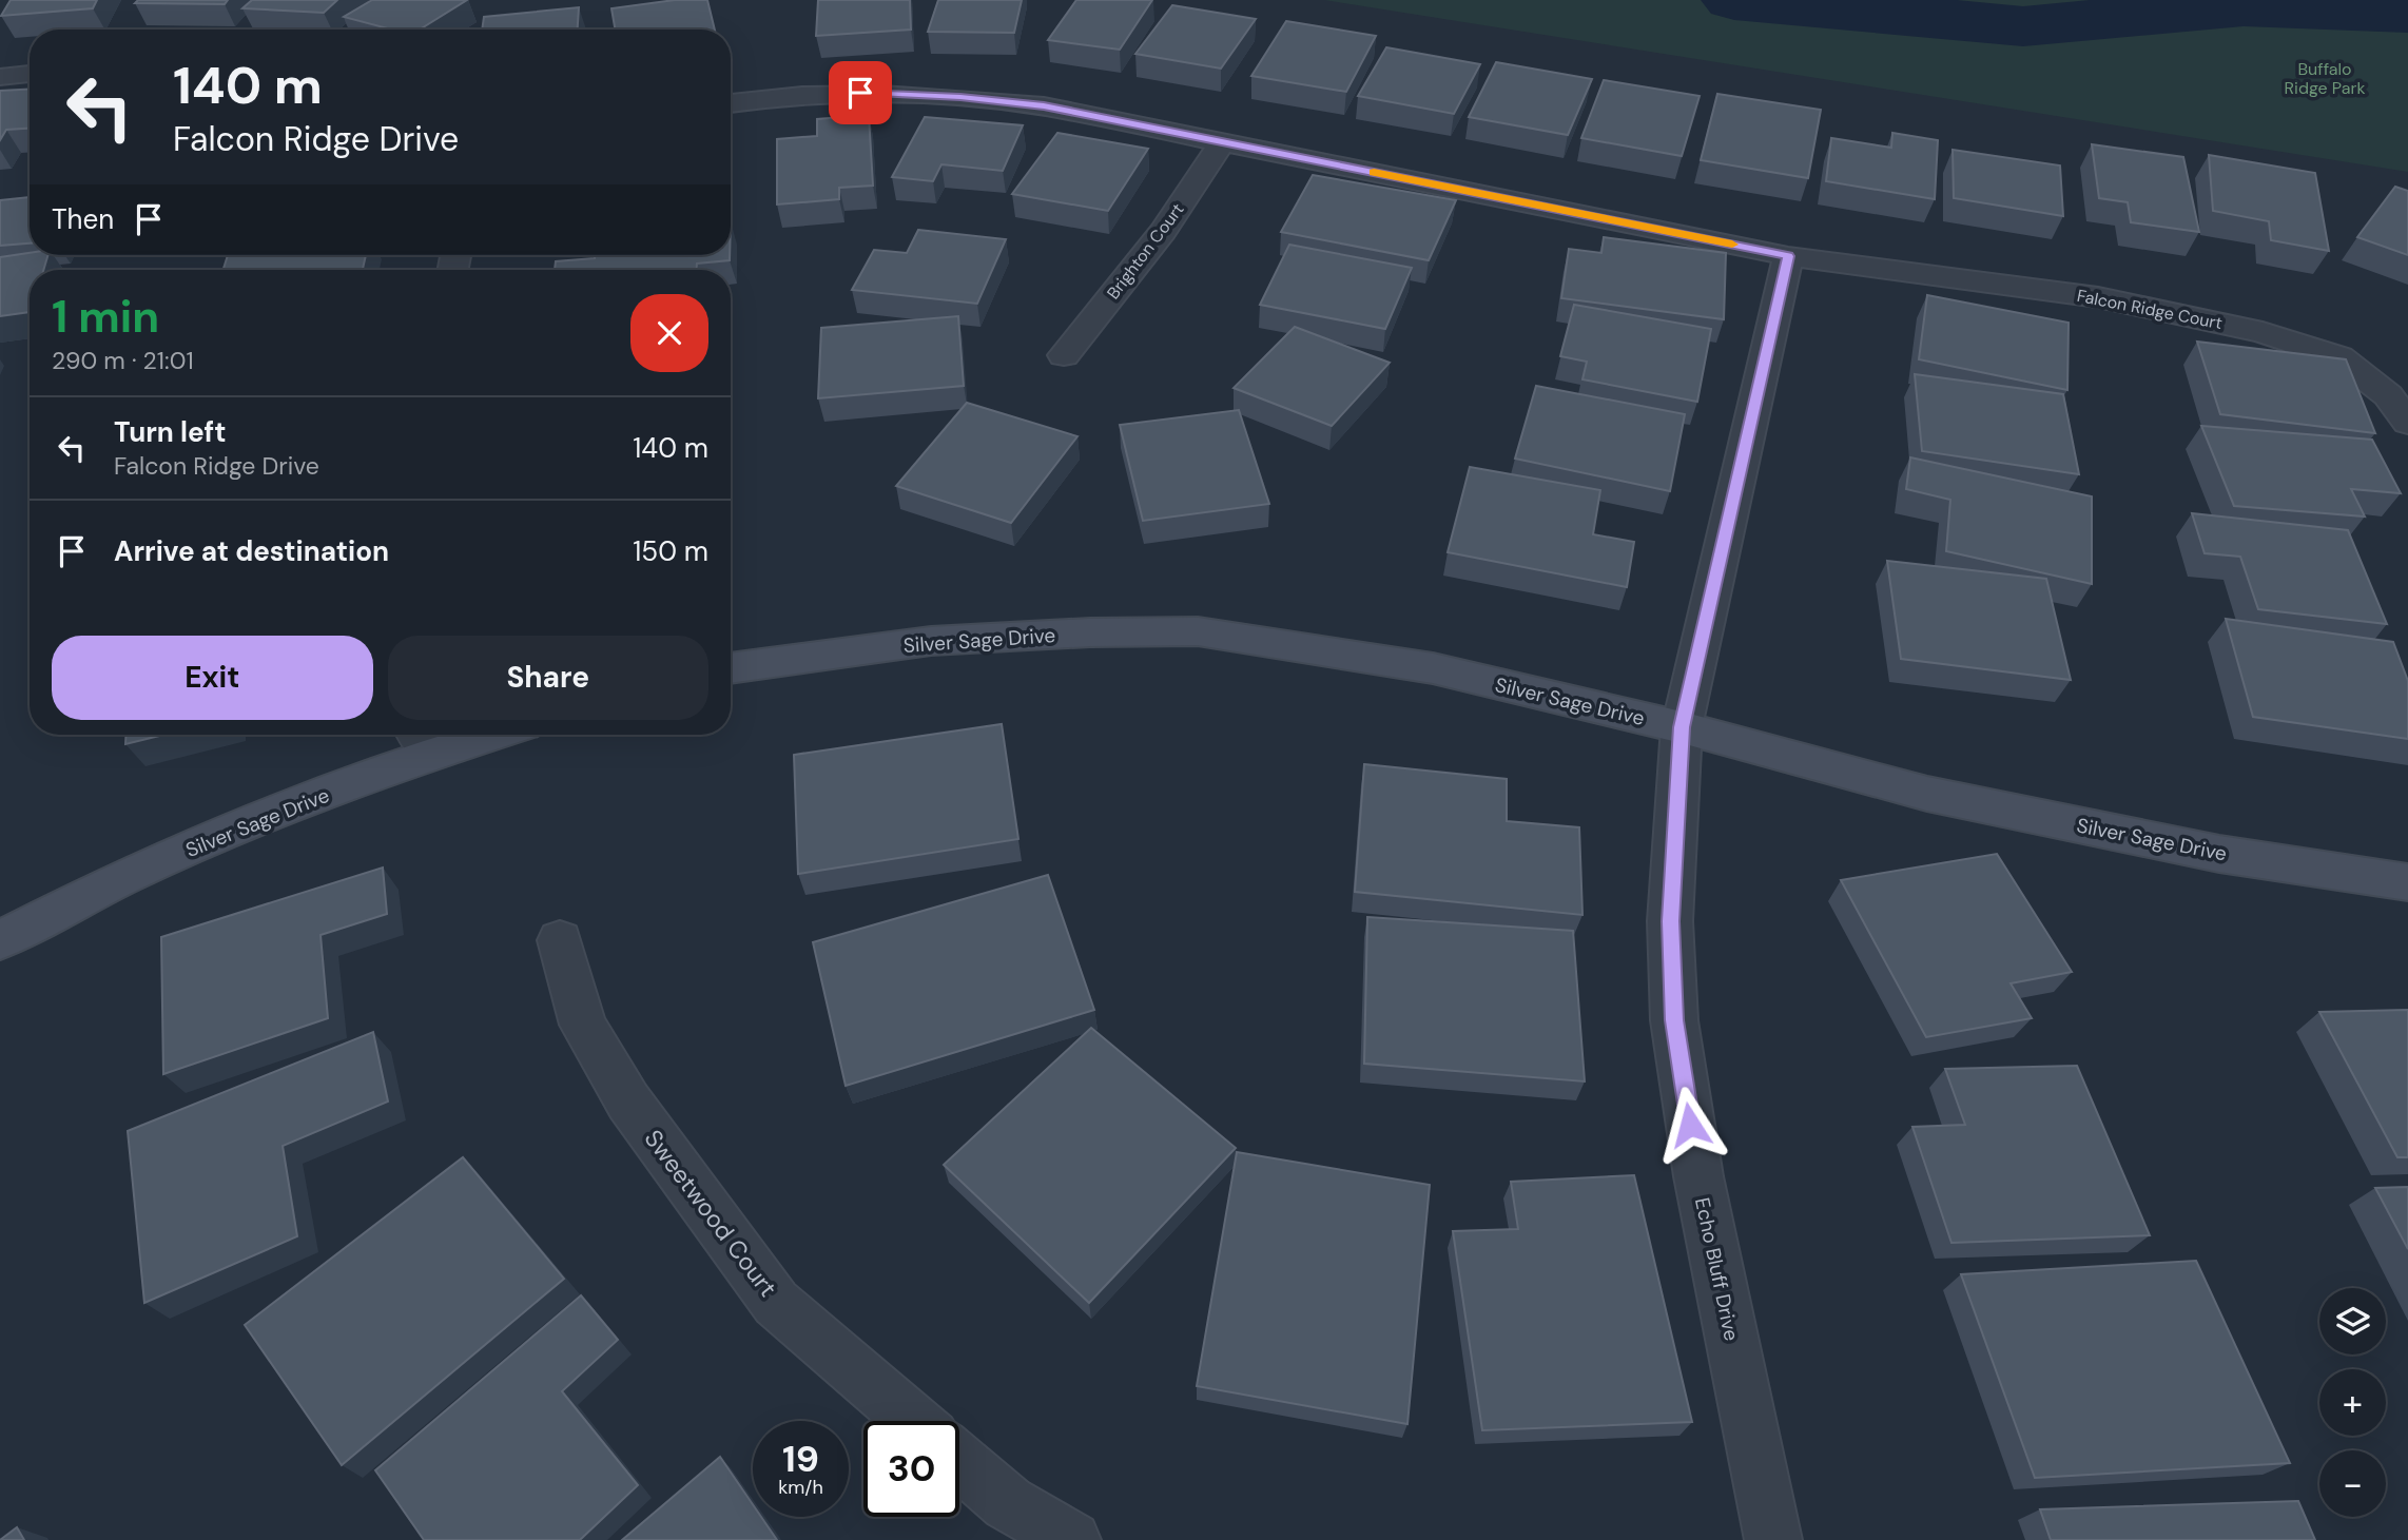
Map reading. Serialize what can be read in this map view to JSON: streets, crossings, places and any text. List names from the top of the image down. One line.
{"streets":{"street":["Brighton Court","Falcon Ridge Court","Silver Sage Drive","Sweetwood Court","Echo Bluff Drive"]},"crossings":[["Brighton Court","Falcon Ridge Court"],["Falcon Ridge Court","Echo Bluff Drive"],["Silver Sage Drive","Echo Bluff Drive"]],"parks":["Buffalo Ridge Park"],"page":{"turn":["140 m","Falcon Ridge Drive"],"then":"Then","heading":["1 min","290 m · 21:01"],"list":[{"name":"Turn left","note":"Falcon Ridge Drive","value":"140 m"},{"name":"Arrive at destination","value":"150 m"}],"buttons":["Exit","Share"],"map_buttons":["+","−"],"speed":"19 km/h","limit":"30"}}
